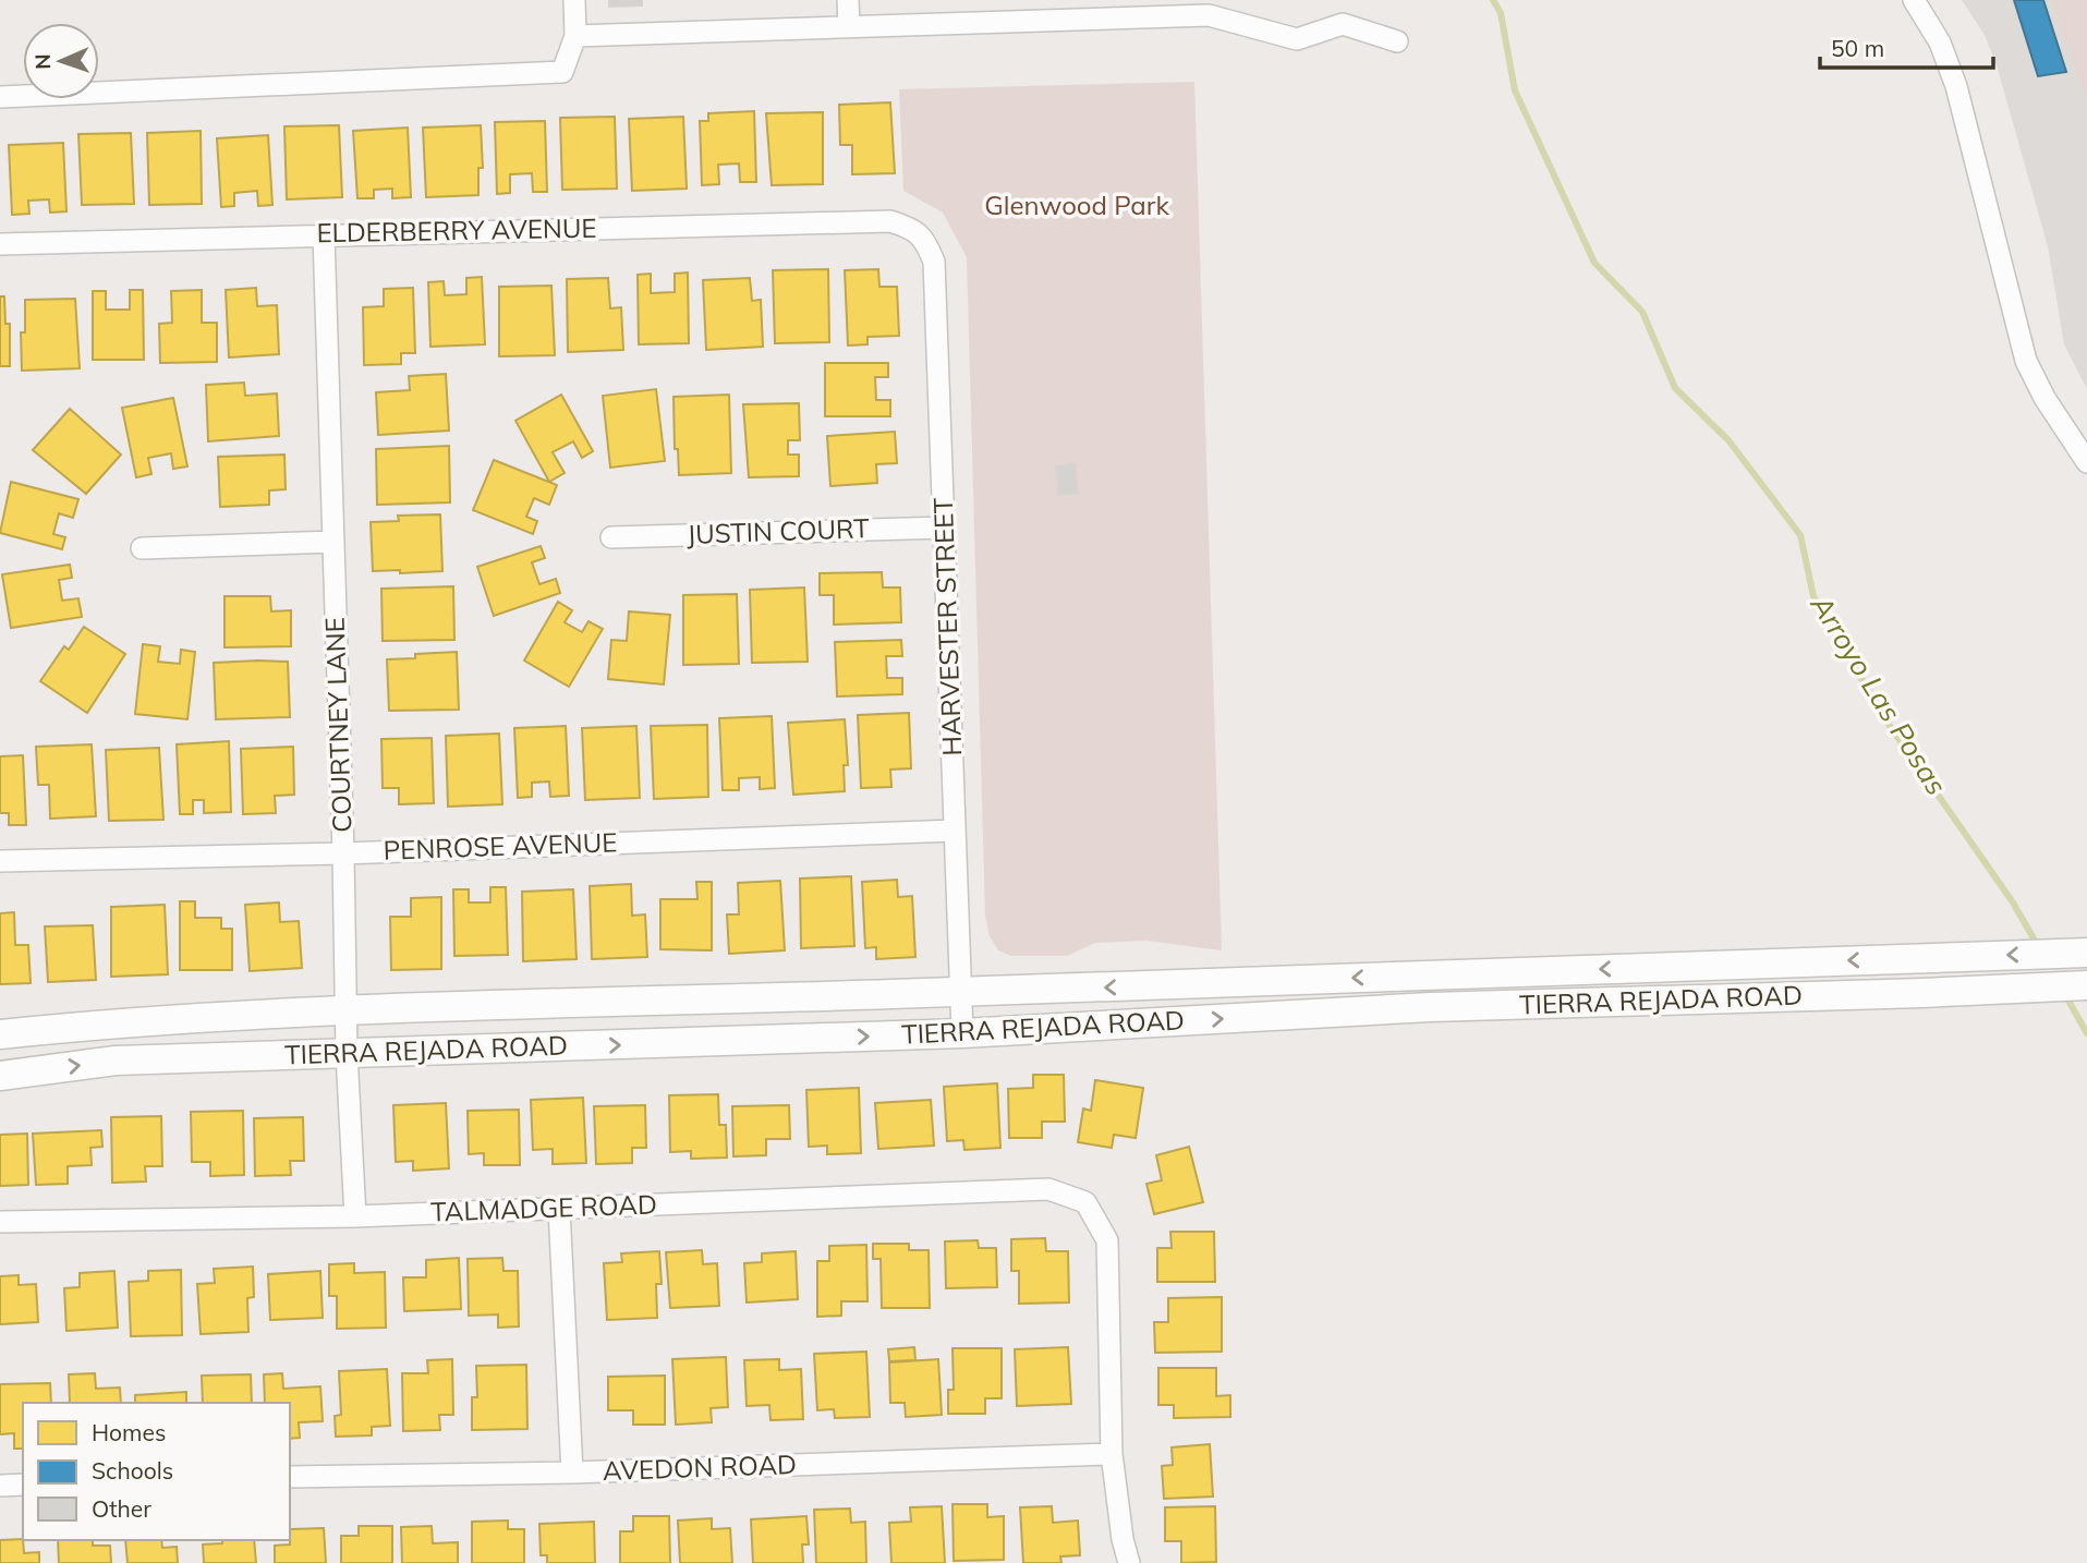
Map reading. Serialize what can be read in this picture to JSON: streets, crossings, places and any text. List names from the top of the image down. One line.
{"streets":{"main road":["TIERRA REJADA ROAD"],"street":["ELDERBERRY AVENUE","JUSTIN COURT","HARVESTER STREET","COURTNEY LANE","PENROSE AVENUE","TALMADGE ROAD","AVEDON ROAD"]},"crossings":[["ELDERBERRY AVENUE","HARVESTER STREET"],["ELDERBERRY AVENUE","COURTNEY LANE"],["JUSTIN COURT","HARVESTER STREET"],["HARVESTER STREET","PENROSE AVENUE"],["HARVESTER STREET","TIERRA REJADA ROAD"],["COURTNEY LANE","PENROSE AVENUE"],["COURTNEY LANE","TIERRA REJADA ROAD"],["COURTNEY LANE","TALMADGE ROAD"],["TALMADGE ROAD","AVEDON ROAD"]],"water":["Arroyo Las Posas"],"parks":["Glenwood Park"],"legend":["Homes","Schools","Other"],"scale_bar":"50 m","north":"left"}
